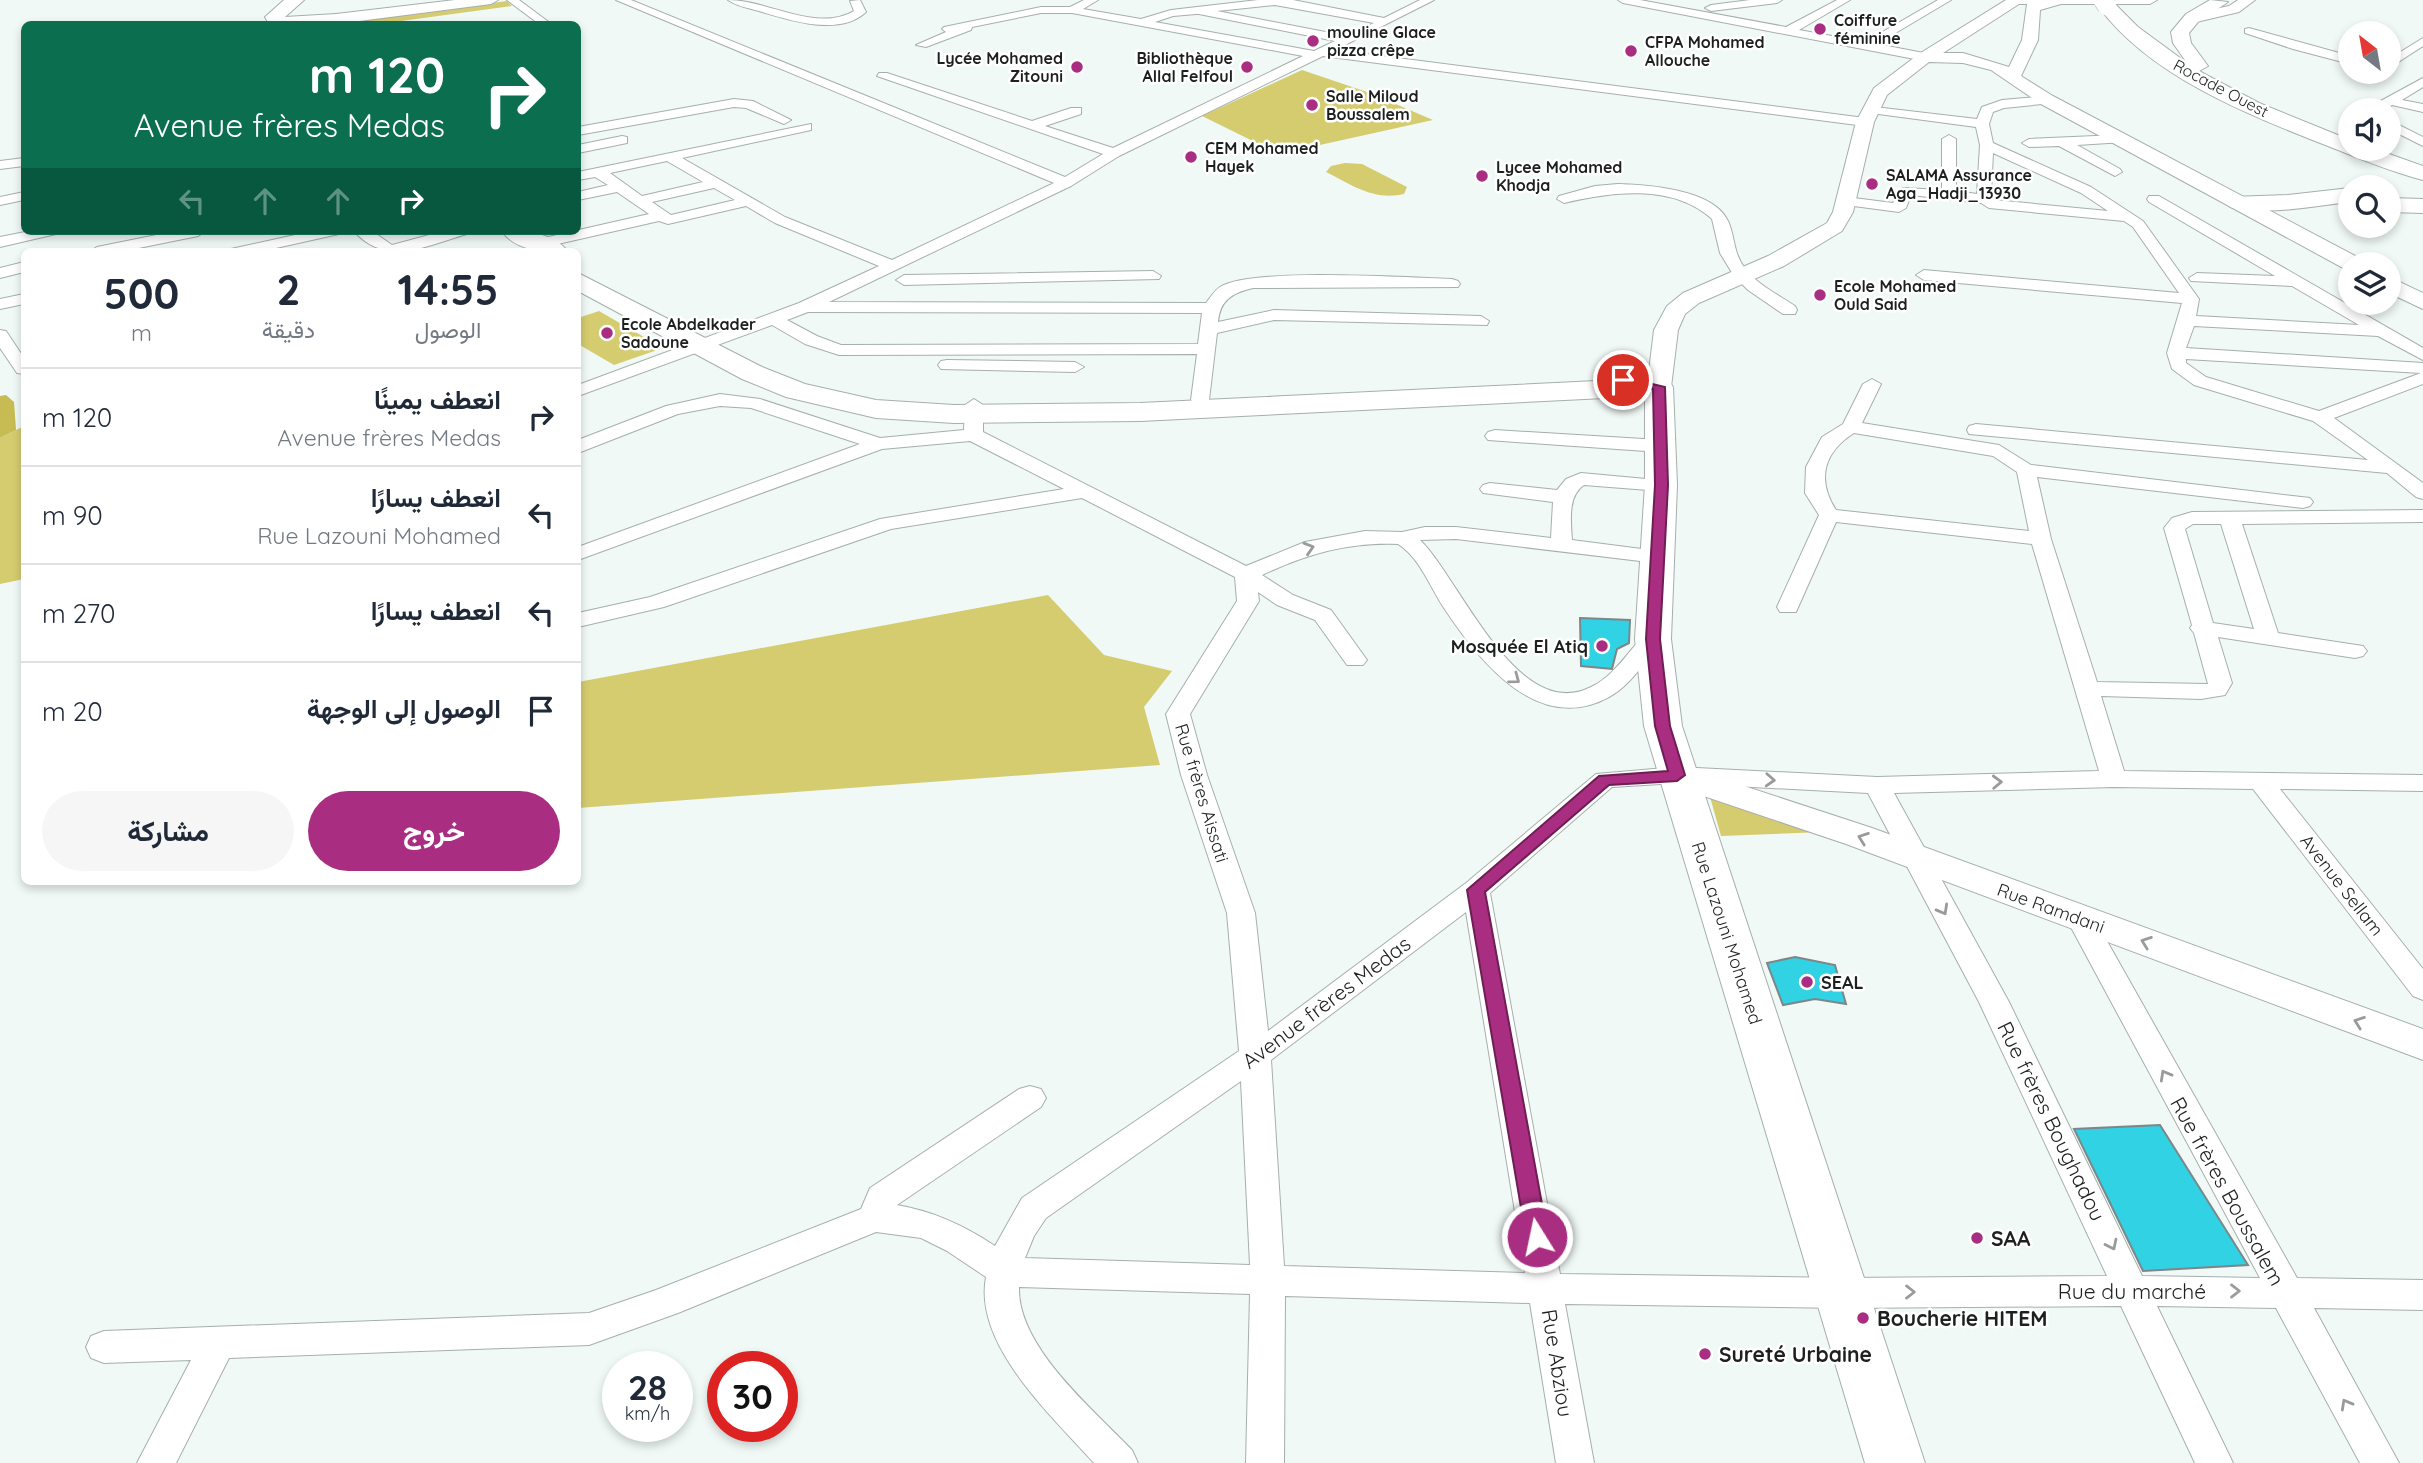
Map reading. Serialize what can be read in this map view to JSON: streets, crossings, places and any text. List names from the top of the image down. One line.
{"streets":{"main road":["Rocade Ouest","Rue Ramdani","Rue Lazouni Mohamed"],"street":["Rue frères Aissati","Avenue Sellam","Avenue frères Medas","Rue frères Boughadou","Rue frères Boussalem","Rue du marché","Rue Abziou"]},"crossings":[["Rue frères Aissati","Avenue frères Medas"],["Rue frères Aissati","Rue du marché"],["Avenue Sellam","Avenue frères Medas"],["Rue Ramdani","Rue Lazouni Mohamed"],["Rue Ramdani","Avenue frères Medas"],["Rue Ramdani","Rue frères Boughadou"],["Rue Ramdani","Rue frères Boussalem"],["Rue Lazouni Mohamed","Avenue frères Medas"],["Rue Lazouni Mohamed","Rue du marché"],["Avenue frères Medas","Rue frères Boughadou"],["Avenue frères Medas","Rue du marché"],["Avenue frères Medas","Rue Abziou"],["Rue frères Boughadou","Rue du marché"],["Rue frères Boussalem","Rue du marché"],["Rue du marché","Rue Abziou"]],"one_way":["Rue Ramdani","Rue frères Boughadou","Rue frères Boussalem"],"places":["Coiffure féminine","mouline Glace pizza crêpe","CFPA Mohamed Allouche","Lycée Mohamed Zitouni","Bibliothèque Allal Felfoul","Salle Miloud Boussalem","CEM Mohamed Hayek","Lycee Mohamed Khodja","SALAMA Assurance Aga_Hadji_13930","Ecole Mohamed Ould Said","Ecole Abdelkader Sadoune","Mosquée El Atiq","SEAL","SAA","Boucherie HITEM","Sureté Urbaine"],"north":"top left","page":{"turn":["120 m","Avenue frères Medas"],"eta":["14:55","الوصول","2","دقيقة","500","m"],"list":[{"name":"انعطف يمينًا","note":"Avenue frères Medas","value":"120 m"},{"name":"انعطف يسارًا","note":"Rue Lazouni Mohamed","value":"90 m"},{"name":"انعطف يسارًا","value":"270 m"},{"name":"الوصول إلى الوجهة","value":"20 m"}],"buttons":["خروج","مشاركة"],"speed":"28 km/h","limit":"30"}}
